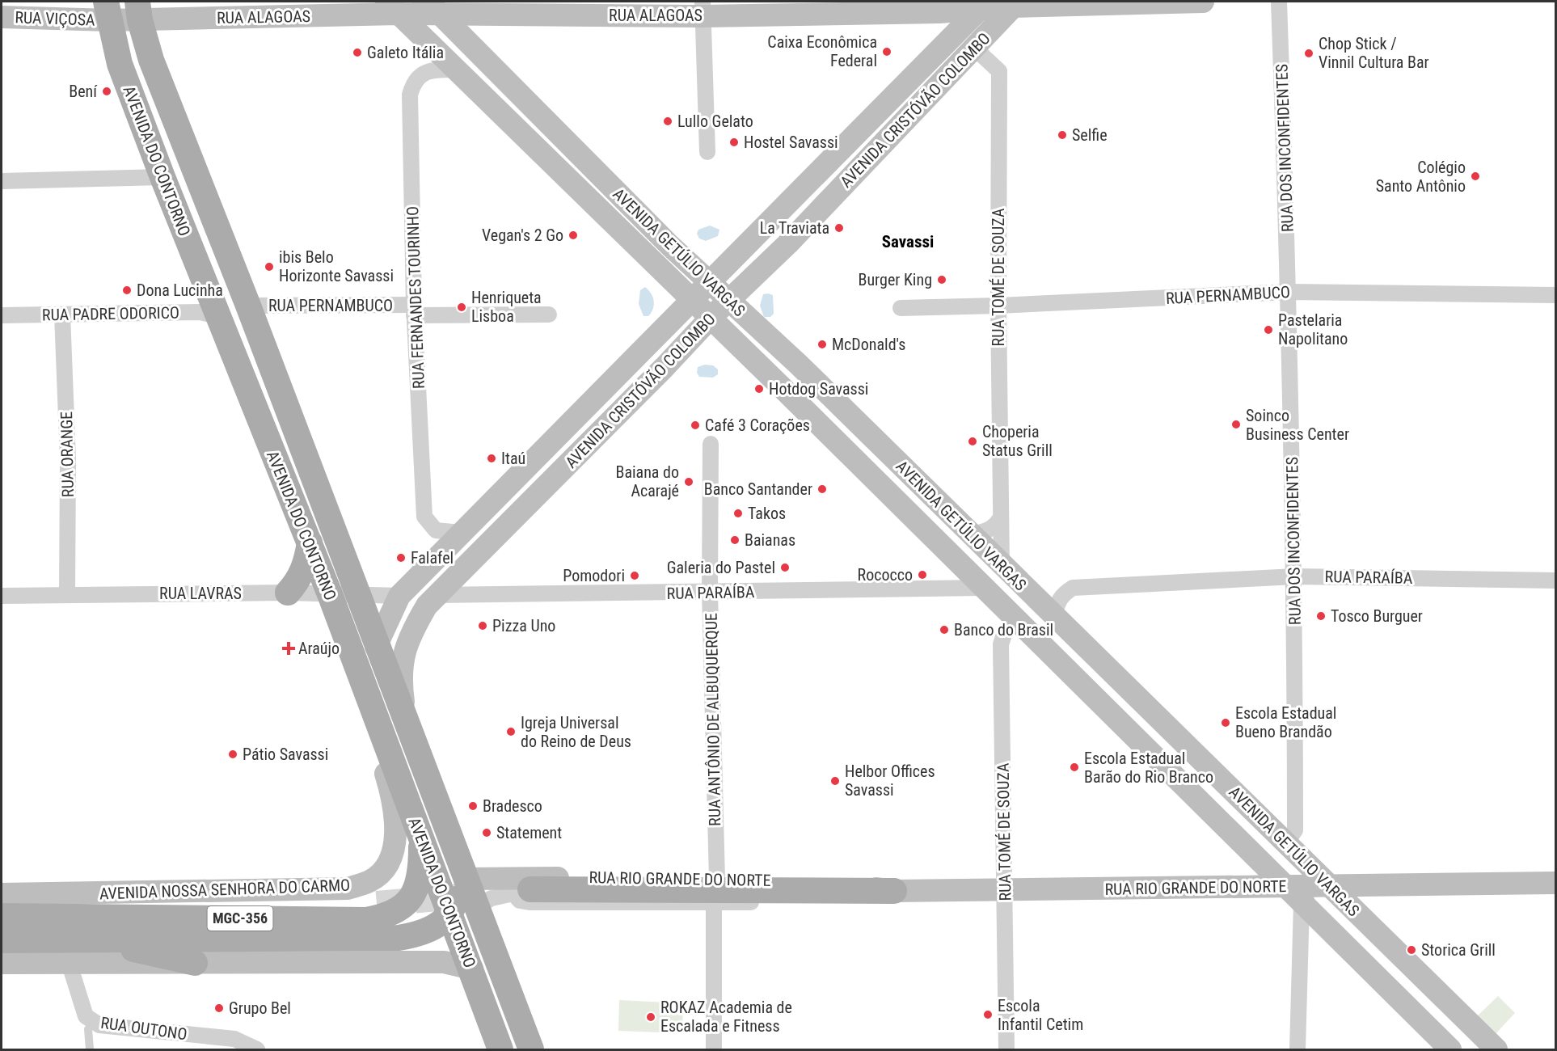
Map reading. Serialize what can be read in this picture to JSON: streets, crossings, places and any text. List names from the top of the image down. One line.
{"streets":{"main road":["RUA ALAGOAS","RUA VIÇOSA","AVENIDA CRISTÓVÃO COLOMBO","AVENIDA DO CONTORNO","AVENIDA GETÚLIO VARGAS","RUA RIO GRANDE DO NORTE","AVENIDA NOSSA SENHORA DO CARMO","MGC-356"],"street":["RUA DOS INCONFIDENTES","RUA TOMÉ DE SOUZA","RUA PERNAMBUCO","RUA FERNANDES TOURINHO","RUA PADRE ODORICO","RUA ORANGE","RUA PARAÍBA","RUA LAVRAS","RUA ANTÔNIO DE ALBUQUERQUE","RUA OUTONO"]},"crossings":[["RUA ALAGOAS","RUA VIÇOSA"],["RUA ALAGOAS","AVENIDA CRISTÓVÃO COLOMBO"],["RUA ALAGOAS","AVENIDA DO CONTORNO"],["RUA ALAGOAS","AVENIDA GETÚLIO VARGAS"],["RUA VIÇOSA","AVENIDA DO CONTORNO"],["AVENIDA CRISTÓVÃO COLOMBO","AVENIDA DO CONTORNO"],["AVENIDA CRISTÓVÃO COLOMBO","AVENIDA GETÚLIO VARGAS"],["AVENIDA CRISTÓVÃO COLOMBO","RUA TOMÉ DE SOUZA"],["AVENIDA CRISTÓVÃO COLOMBO","RUA FERNANDES TOURINHO"],["AVENIDA CRISTÓVÃO COLOMBO","RUA PARAÍBA"],["AVENIDA CRISTÓVÃO COLOMBO","RUA LAVRAS"],["RUA DOS INCONFIDENTES","AVENIDA GETÚLIO VARGAS"],["RUA DOS INCONFIDENTES","RUA PERNAMBUCO"],["RUA DOS INCONFIDENTES","RUA PARAÍBA"],["AVENIDA DO CONTORNO","RUA PERNAMBUCO"],["AVENIDA DO CONTORNO","RUA PADRE ODORICO"],["AVENIDA DO CONTORNO","RUA LAVRAS"],["AVENIDA DO CONTORNO","RUA RIO GRANDE DO NORTE"],["AVENIDA DO CONTORNO","AVENIDA NOSSA SENHORA DO CARMO"],["AVENIDA DO CONTORNO","MGC-356"],["AVENIDA GETÚLIO VARGAS","RUA TOMÉ DE SOUZA"],["AVENIDA GETÚLIO VARGAS","RUA FERNANDES TOURINHO"],["AVENIDA GETÚLIO VARGAS","RUA PARAÍBA"],["AVENIDA GETÚLIO VARGAS","RUA RIO GRANDE DO NORTE"],["RUA TOMÉ DE SOUZA","RUA PERNAMBUCO"],["RUA TOMÉ DE SOUZA","RUA RIO GRANDE DO NORTE"],["RUA PERNAMBUCO","RUA FERNANDES TOURINHO"],["RUA PADRE ODORICO","RUA ORANGE"],["RUA ORANGE","RUA LAVRAS"],["RUA PARAÍBA","RUA ANTÔNIO DE ALBUQUERQUE"],["RUA ANTÔNIO DE ALBUQUERQUE","RUA RIO GRANDE DO NORTE"]],"districts":["Savassi"],"places":{"other":["Caixa Econômica Federal","Galeto Itália","Chop Stick / Vinnil Cultura Bar","Bení","Lullo Gelato","Selfie","Hostel Savassi","Colégio Santo Antônio","La Traviata","Vegan's 2 Go","ibis Belo Horizonte Savassi","Burger King","Dona Lucinha","Henriqueta Lisboa","Pastelaria Napolitano","McDonald's","Hotdog Savassi","Soinco Business Center","Café 3 Corações","Choperia Status Grill","Itaú","Baiana do Acarajé","Banco Santander","Takos","Baianas","Falafel","Galeria do Pastel","Rococco","Pomodori","Tosco Burguer","Pizza Uno","Banco do Brasil","Escola Estadual Bueno Brandão","Igreja Universal do Reino de Deus","Pátio Savassi","Escola Estadual Barão do Rio Branco","Helbor Offices Savassi","Bradesco","Statement","Storica Grill","Grupo Bel","Escola Infantil Cetim","ROKAZ Academia de Escalada e Fitness"],"health":["Araújo"]}}
